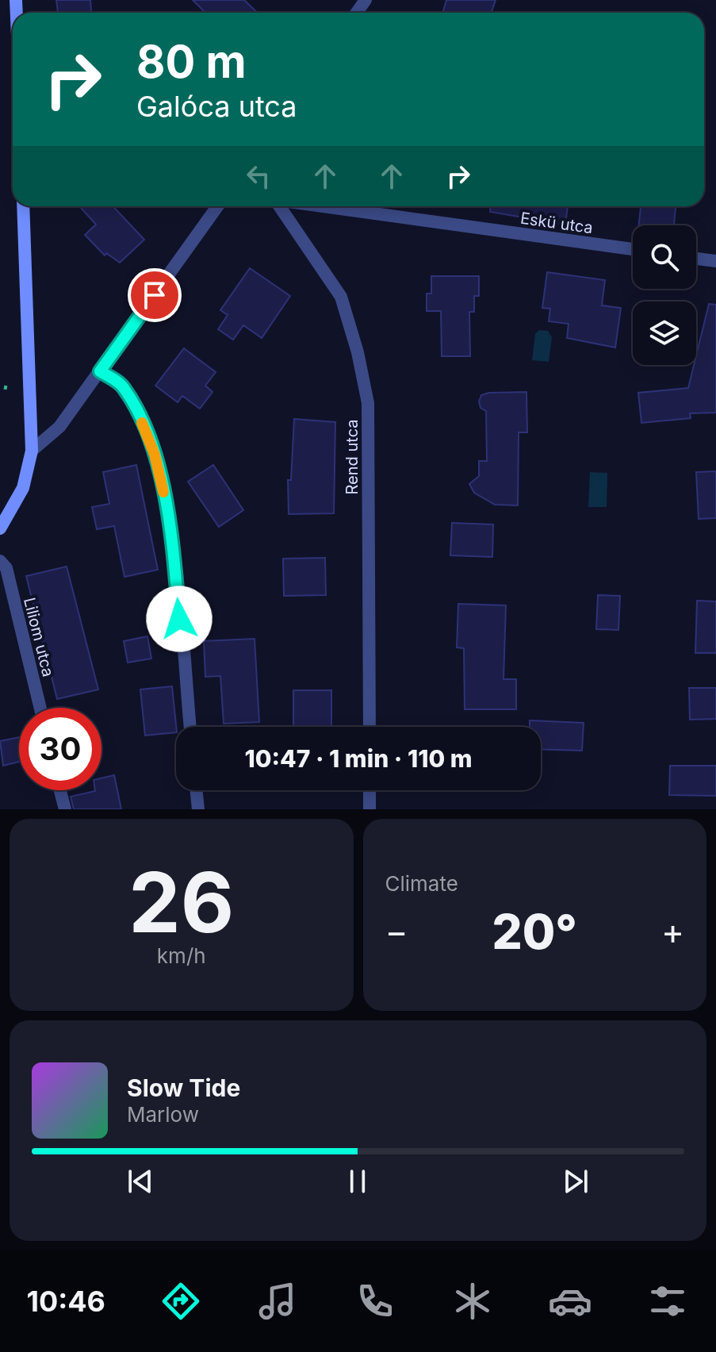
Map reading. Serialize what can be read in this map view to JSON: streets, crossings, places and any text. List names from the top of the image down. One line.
{"streets":{"street":["Eskü utca","Rend utca","Liliom utca"]},"page":{"turn":["80 m","Galóca utca"],"limit":"30","trip":"10:47 · 1 min · 110 m","tile":[["26","km/h"],"Climate"],"heat":["−","20°","+"],"song":["Slow Tide","Marlow"],"tabs":"10:46"}}
